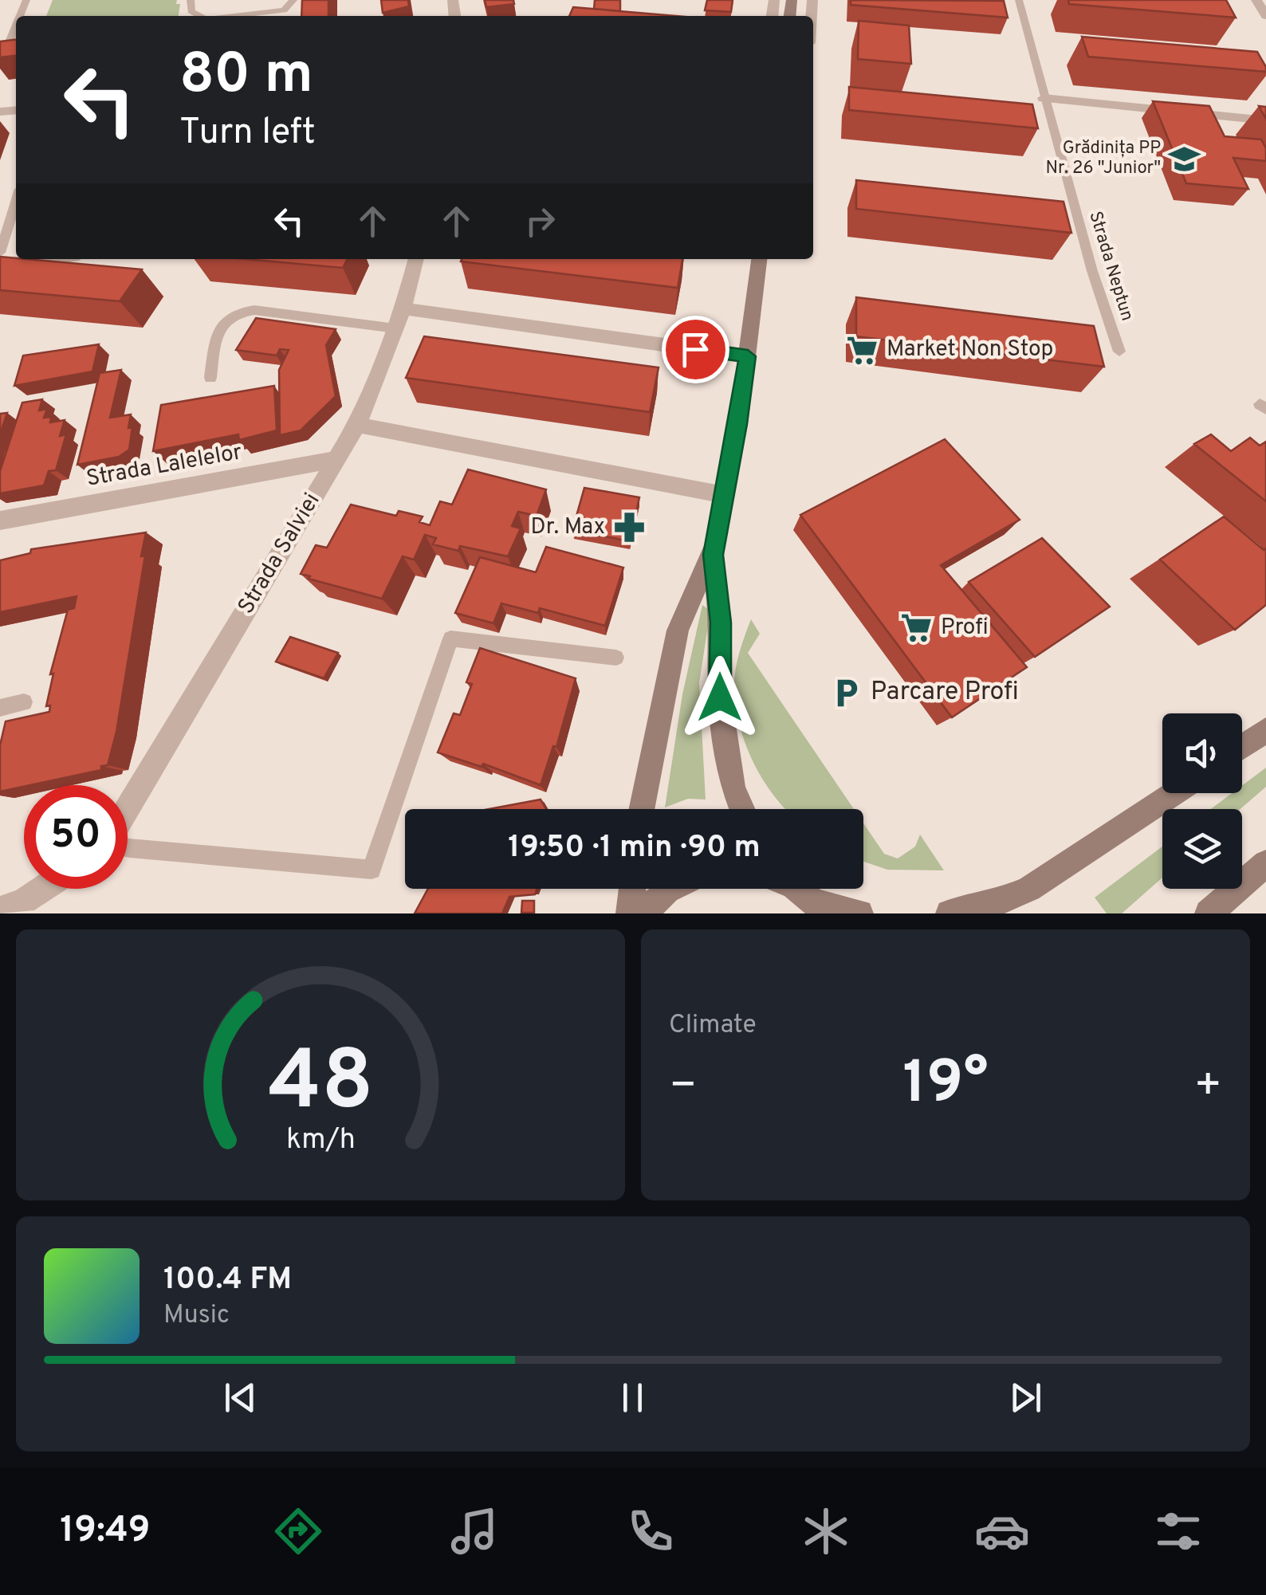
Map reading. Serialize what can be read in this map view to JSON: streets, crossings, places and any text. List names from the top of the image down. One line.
{"streets":{"street":["Strada Lalelelor","Strada Salviei"],"lane":["Strada Neptun"]},"crossings":[["Strada Lalelelor","Strada Salviei"]],"places":{"school or university":["Grădinița PP Nr. 26 \"Junior\""],"supermarket":["Market Non Stop","Profi"],"pharmacy":["Dr. Max"],"parking":["Parcare Profi"]},"page":{"turn":["80 m","Turn left"],"limit":"50","trip":"19:50 · 1 min · 90 m","tile":"Climate","heat":["−","19°","+"],"song":["100.4 FM","Music"],"tabs":"19:49","gauge":["48","km/h"]}}
